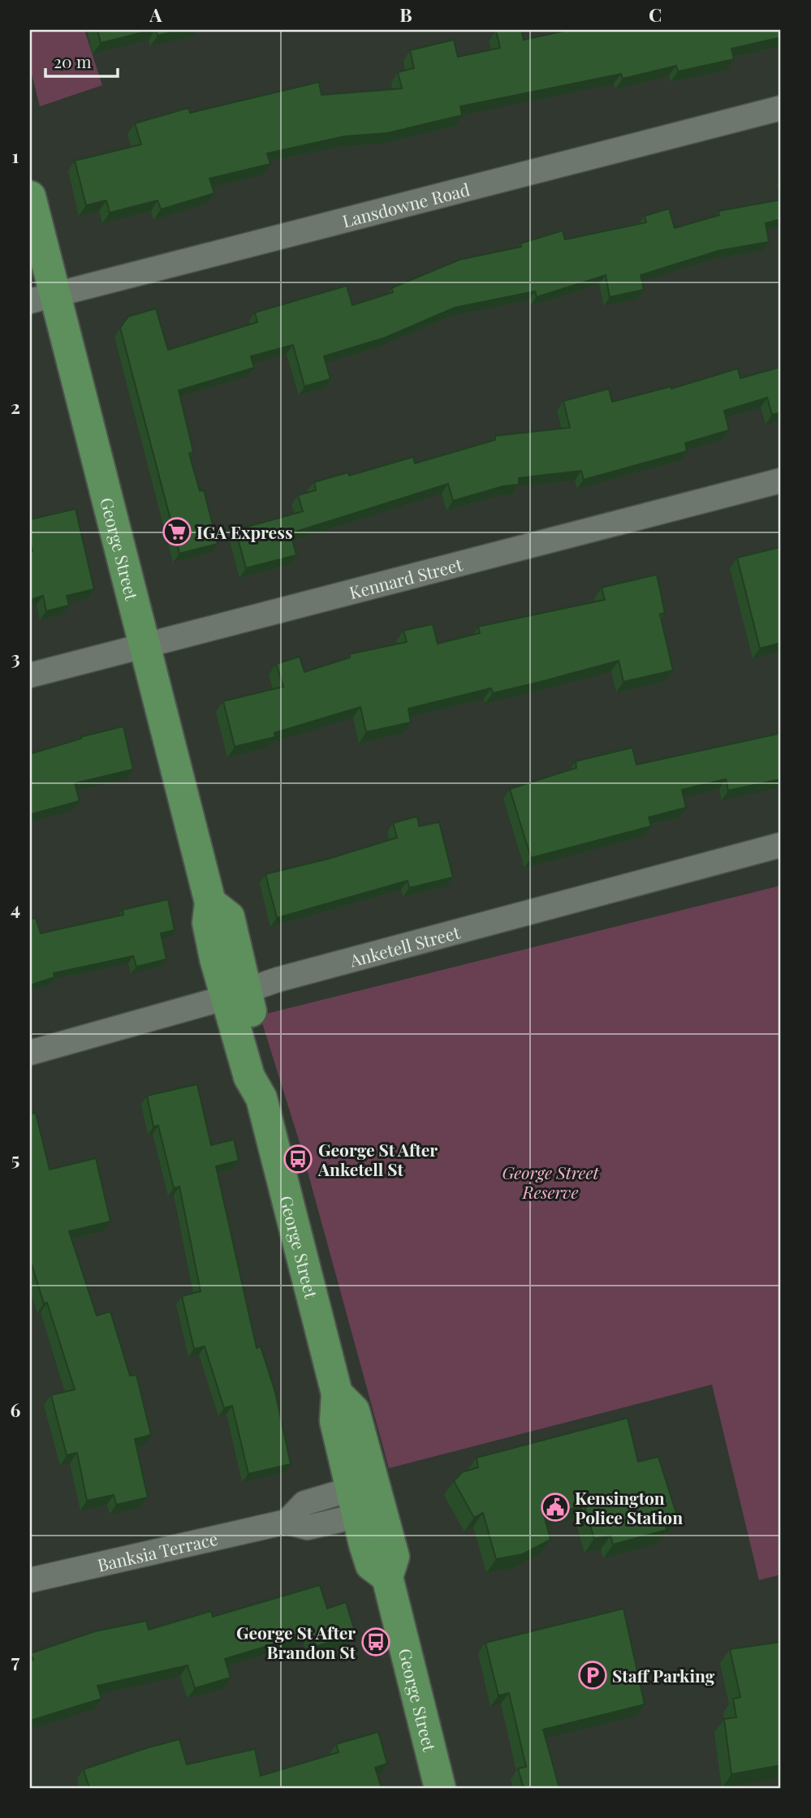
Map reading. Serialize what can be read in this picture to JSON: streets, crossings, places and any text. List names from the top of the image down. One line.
{"streets":{"main road":["George Street"],"street":["Lansdowne Road","Kennard Street","Anketell Street","Banksia Terrace"]},"crossings":[["Lansdowne Road","George Street"],["George Street","Kennard Street"],["George Street","Anketell Street"],["George Street","Banksia Terrace"]],"parks":["George Street Reserve"],"places":{"supermarket":["IGA Express"],"bus stop":["George St After Anketell St","George St After Brandon St"],"public building":["Kensington Police Station"],"parking":["Staff Parking"]},"scale_bar":"20 m","grid":{"columns":["A","B","C"],"rows":["1","2","3","4","5","6","7"]}}
